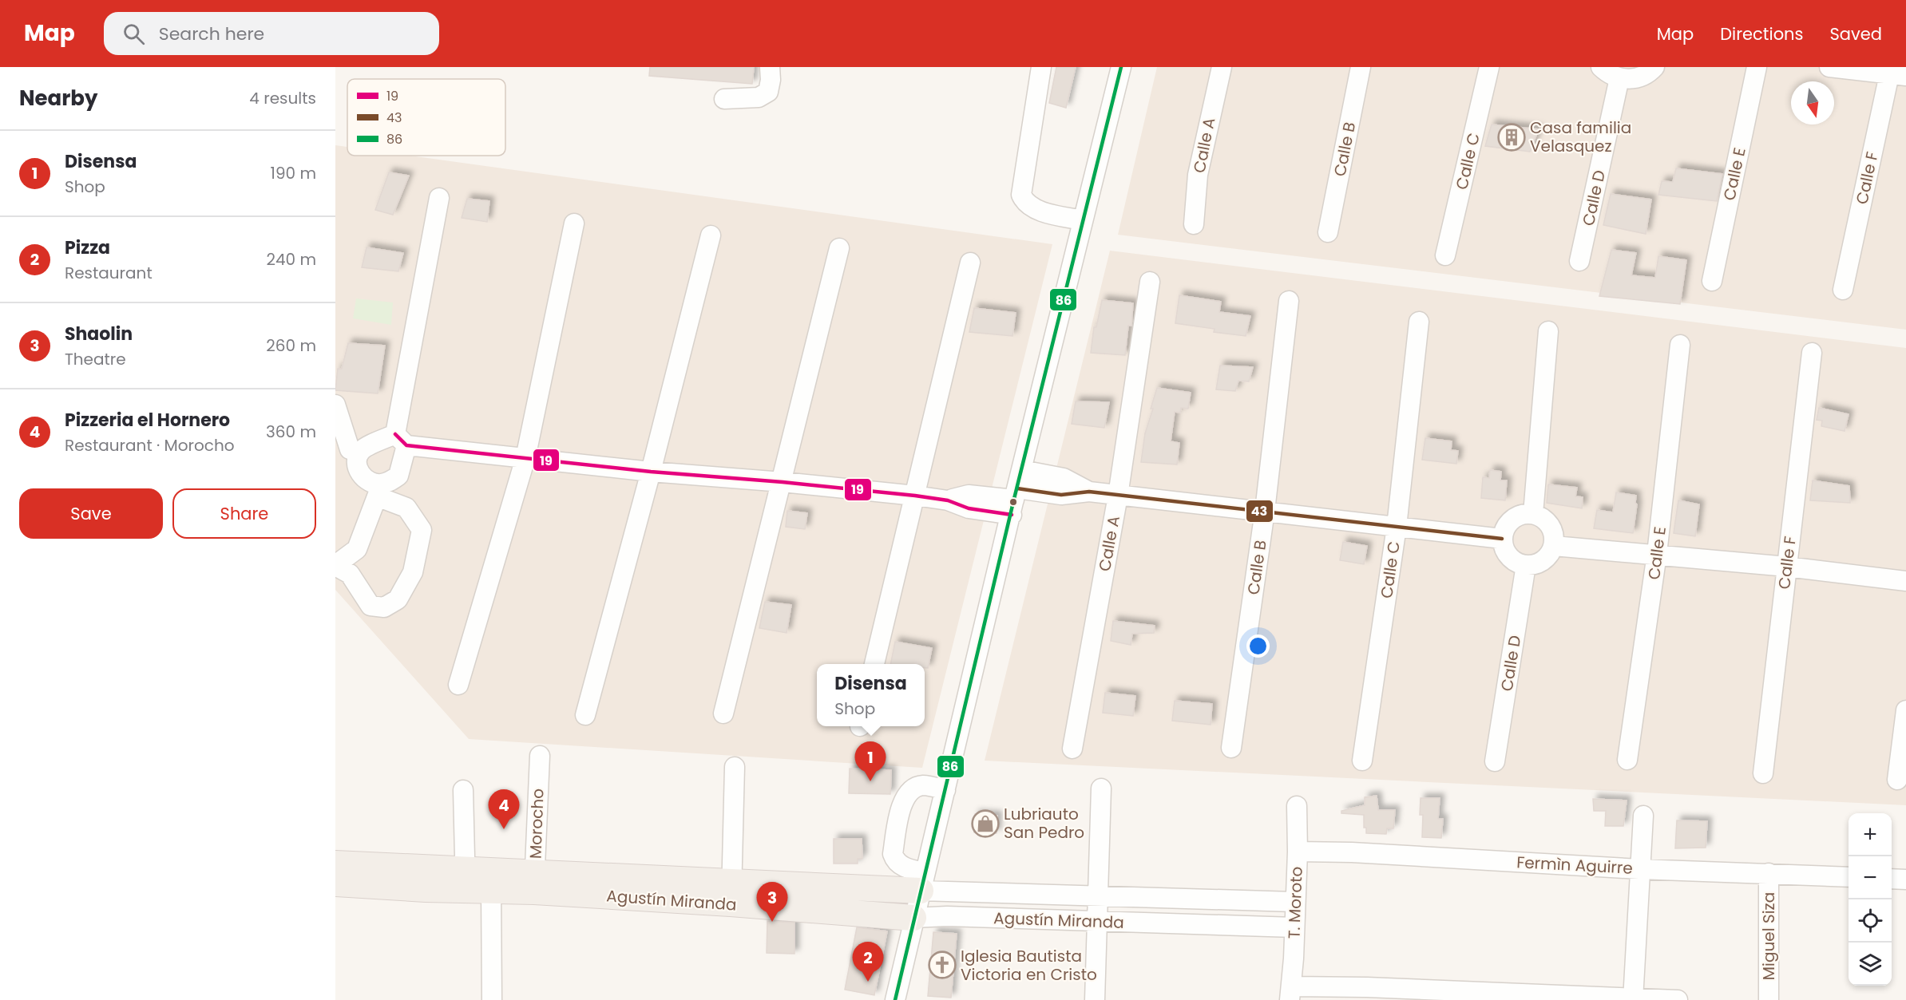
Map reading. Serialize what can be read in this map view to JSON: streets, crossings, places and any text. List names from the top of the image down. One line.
{"streets":{"main road":["Agustín Miranda"],"street":["Calle A","Calle B","Calle C","Calle E","Calle F","Calle D","Morocho","Fermìn Aguirre","T. Moroto","Miguel Siza"]},"crossings":[["Morocho","Agustín Miranda"],["Fermìn Aguirre","T. Moroto"],["Fermìn Aguirre","Miguel Siza"],["Agustín Miranda","T. Moroto"]],"places":{"building":["Casa familia Velasquez"],"shop":["Lubriauto San Pedro"],"church":["Iglesia Bautista Victoria en Cristo"]},"lines":["transit line 86","transit line 19","transit line 43"],"legend":["19","43","86"],"north":"bottom","page":{"header":"Map","search":"Search here","nav":["Map","Directions","Saved"],"heading":["Nearby","4 results"],"list":[{"mark":"1","name":"Disensa","note":"Shop","value":"190 m"},{"mark":"2","name":"Pizza","note":"Restaurant","value":"240 m"},{"mark":"3","name":"Shaolin","note":"Theatre","value":"260 m"},{"mark":"4","name":"Pizzeria el Hornero","note":"Restaurant · Morocho","value":"360 m"}],"buttons":["Save","Share"],"popup":["Disensa","Shop"],"pins":["1","4","3","2"],"map_buttons":["+","−"]}}
